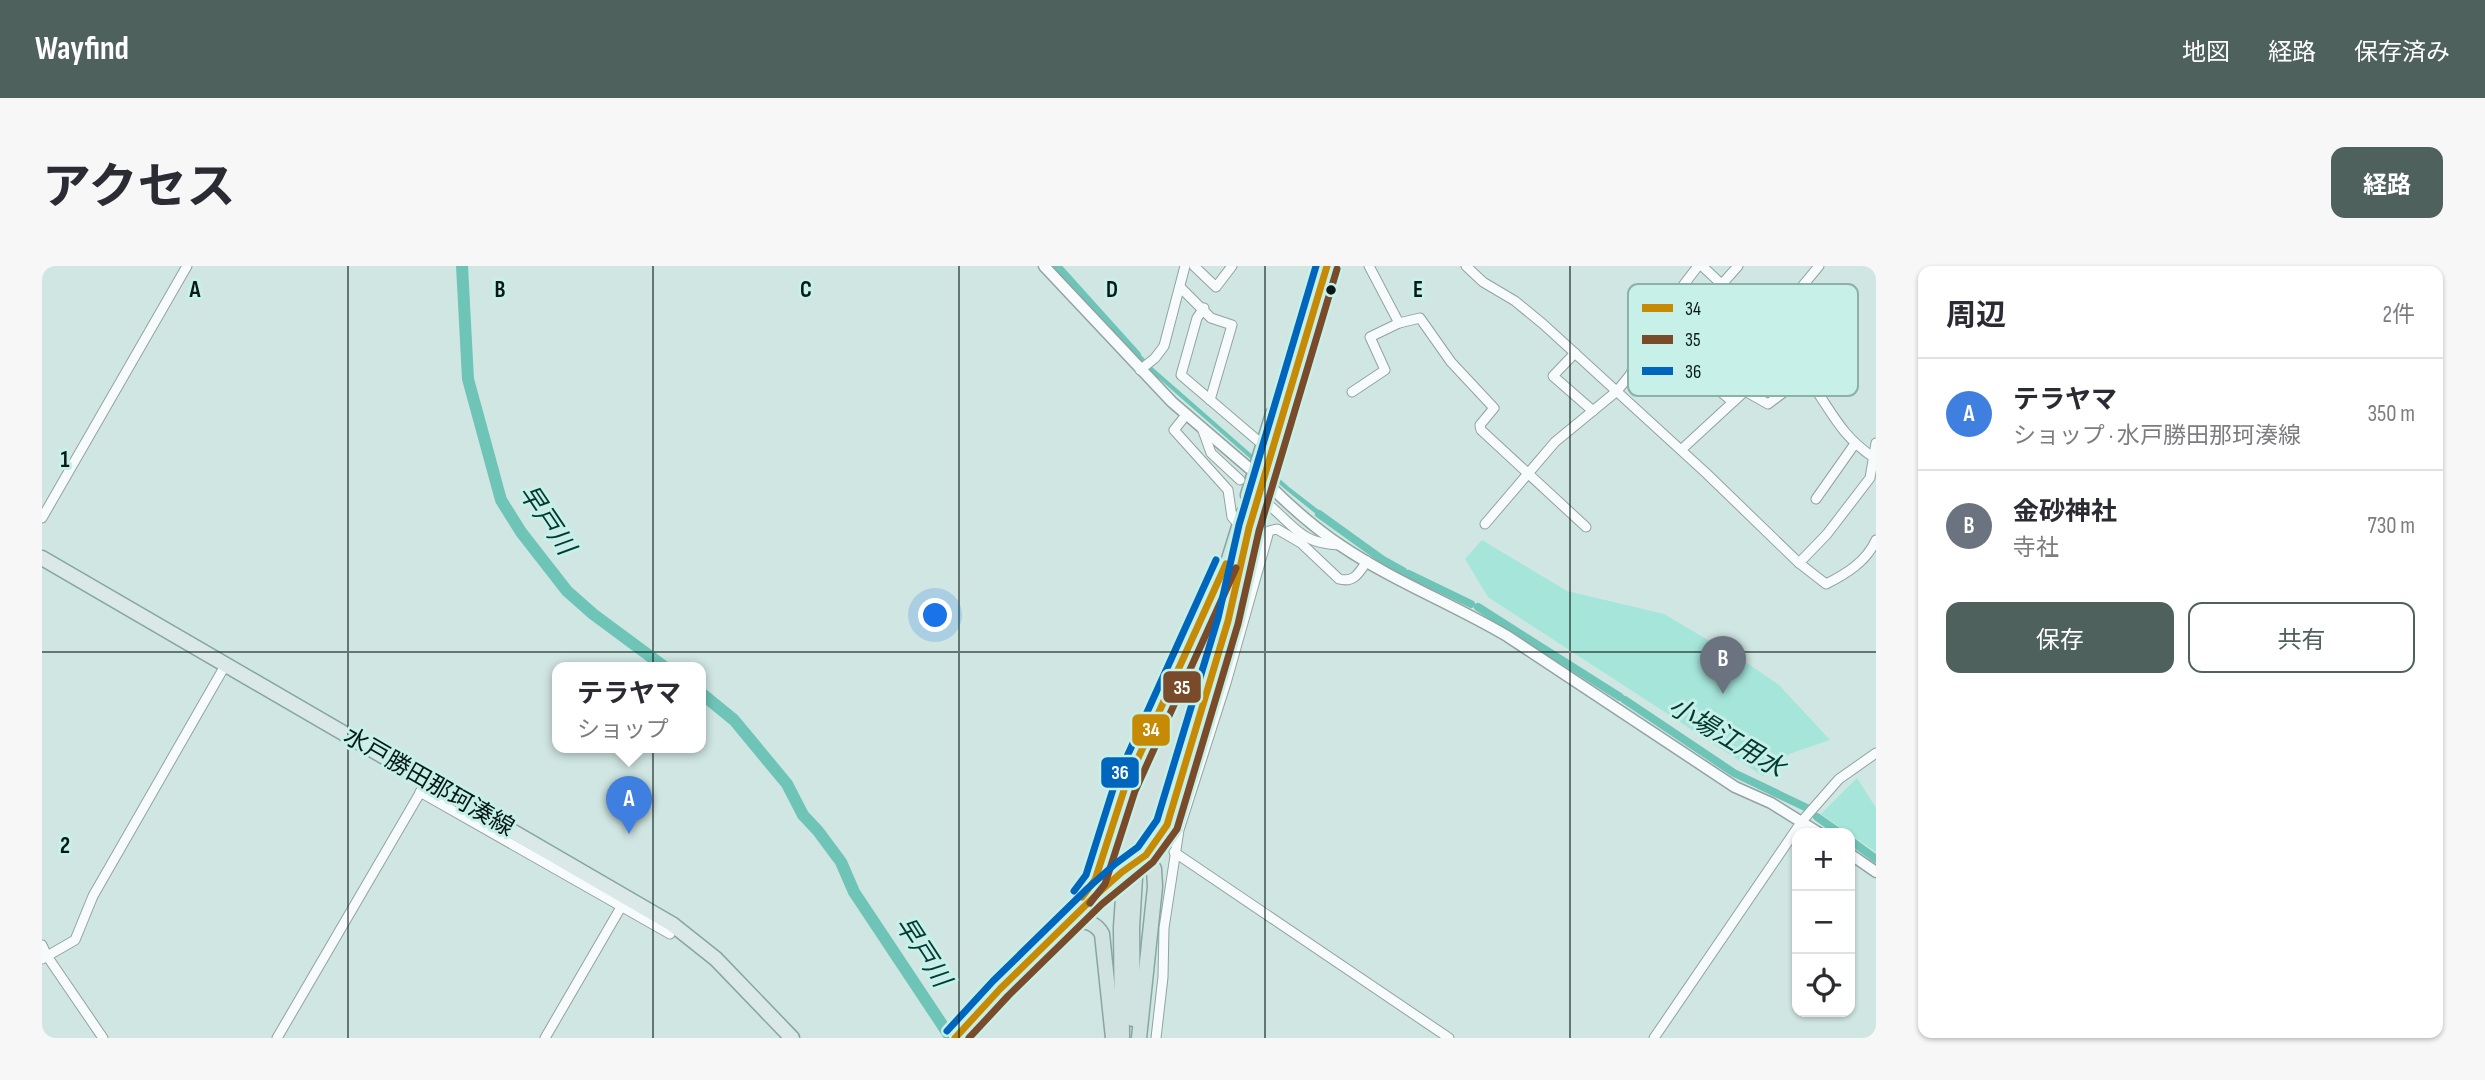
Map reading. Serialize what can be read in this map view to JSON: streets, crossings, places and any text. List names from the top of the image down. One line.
{"streets":{"main road":["水戸勝田那珂湊線"]},"water":["早戸川","小場江用水"],"lines":["transit line 34","transit line 36","transit line 35"],"legend":["34","35","36"],"page":{"header":"Wayfind","nav":["地図","経路","保存済み"],"title":"アクセス","buttons":["経路",["保存","共有"]],"heading":["周辺","2件"],"list":[{"mark":"A","name":"テラヤマ","note":"ショップ · 水戸勝田那珂湊線","value":"350 m"},{"mark":"B","name":"金砂神社","note":"寺社","value":"730 m"}],"pins":["B","A"],"popup":["テラヤマ","ショップ"],"map_buttons":["+","−"]},"grid":{"columns":["A","B","C","D","E"],"rows":["1","2"]}}
